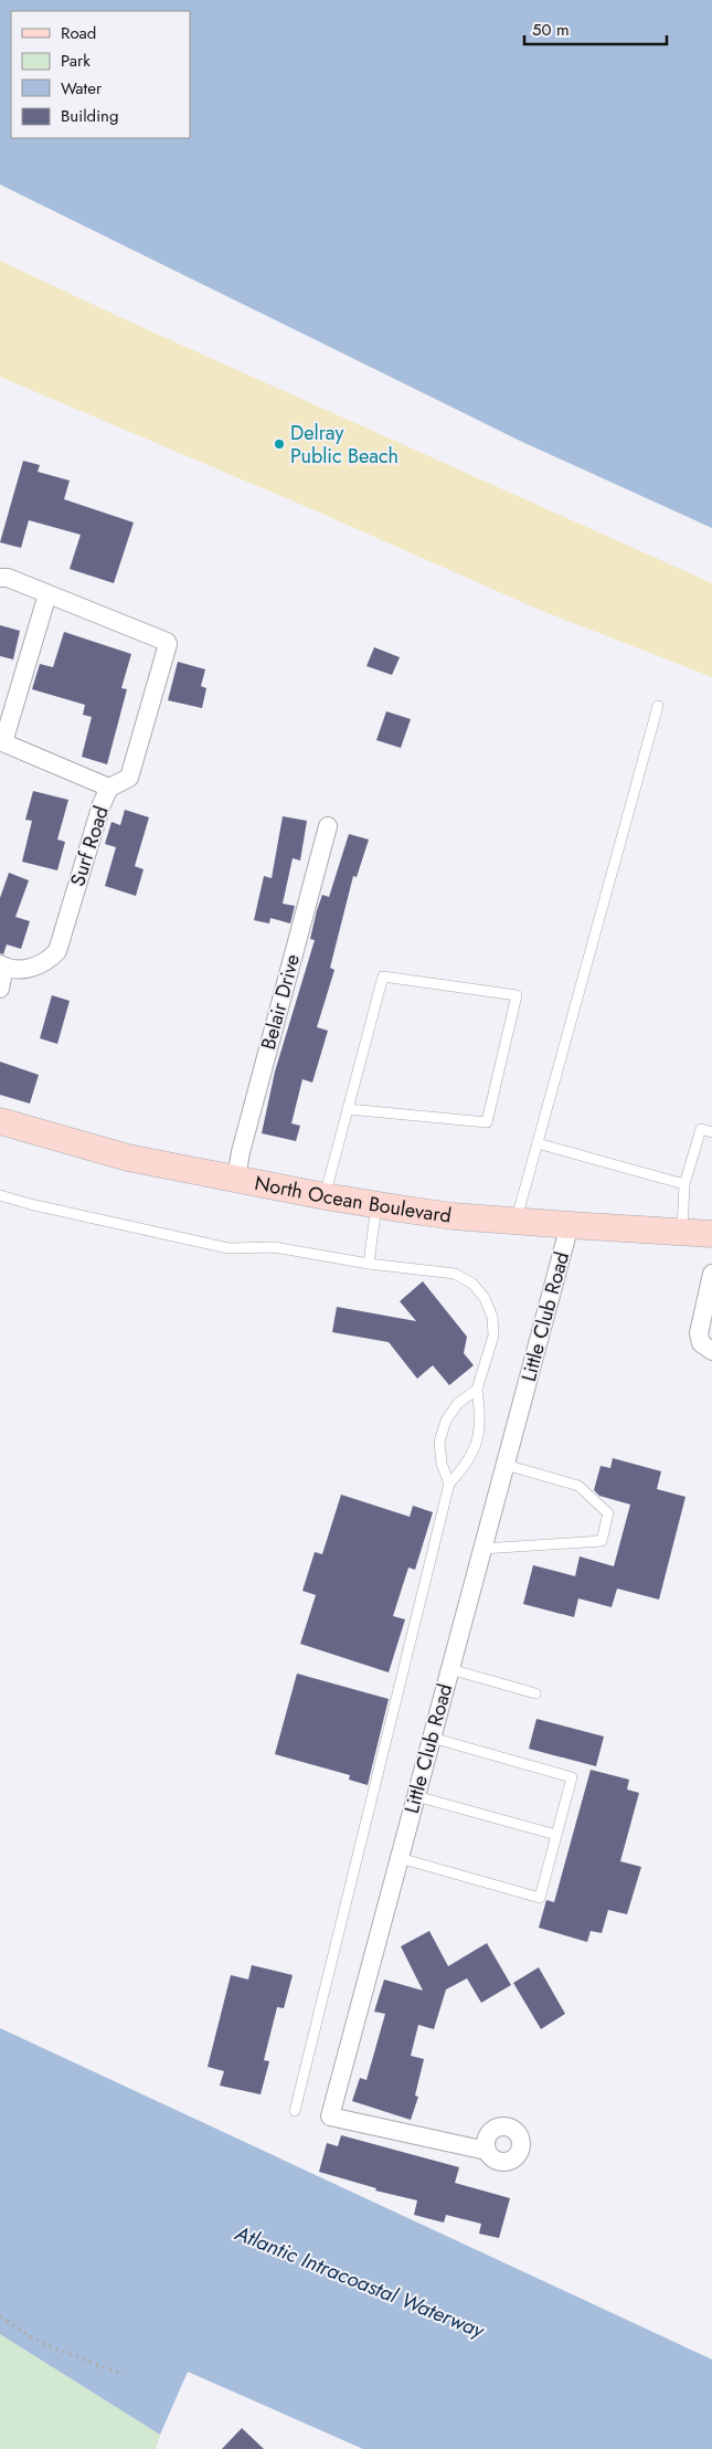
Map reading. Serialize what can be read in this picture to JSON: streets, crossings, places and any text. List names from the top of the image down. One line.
{"streets":{"main road":["North Ocean Boulevard"],"street":["Surf Road","Belair Drive","Little Club Road"]},"crossings":[["Belair Drive","North Ocean Boulevard"],["North Ocean Boulevard","Little Club Road"]],"water":["Atlantic Intracoastal Waterway"],"places":["Delray Public Beach"],"legend":["Road","Park","Water","Building"],"scale_bar":"50 m"}
